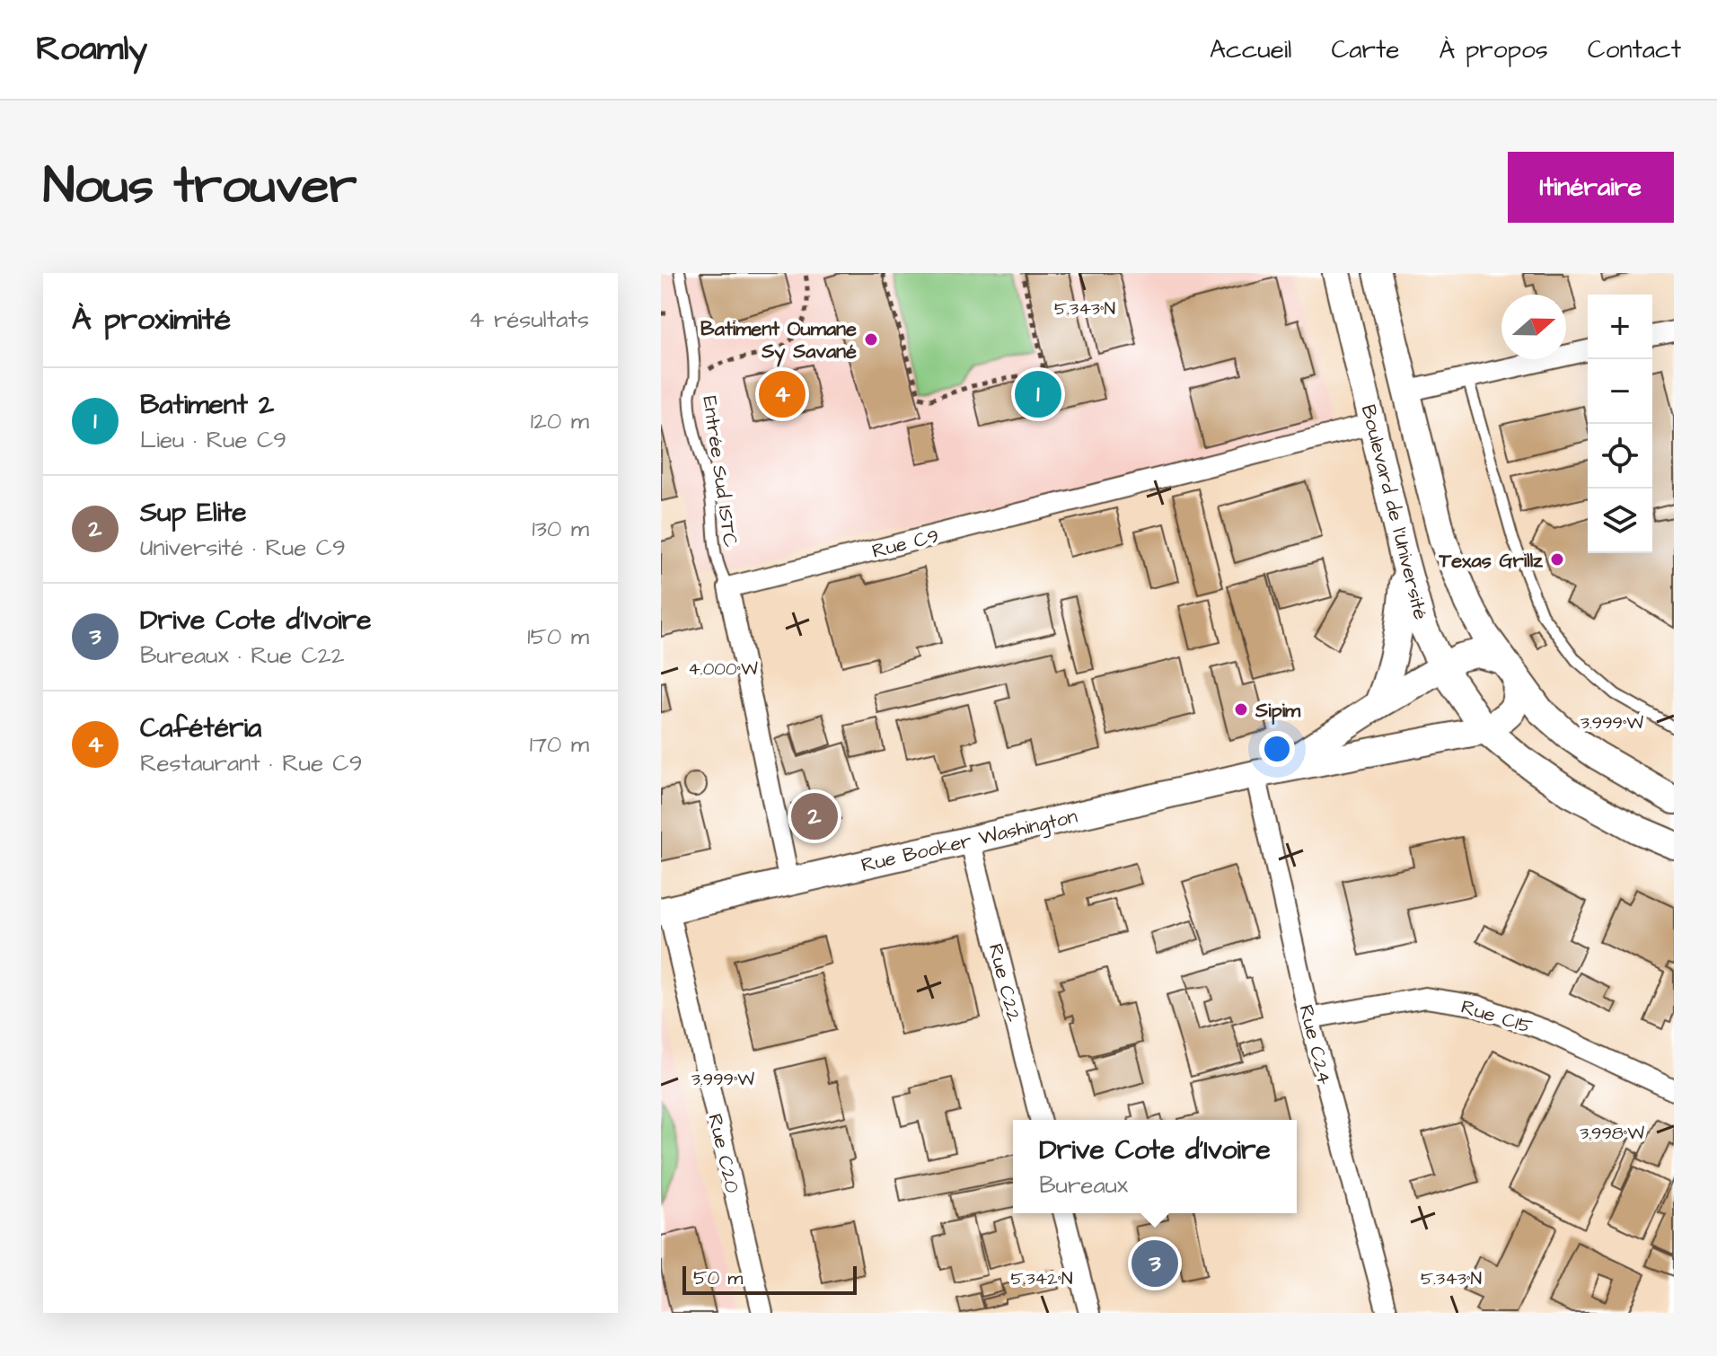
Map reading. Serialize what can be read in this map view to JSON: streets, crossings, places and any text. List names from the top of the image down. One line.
{"streets":{"street":["Boulevard de l'Université","Rue C9","Rue Booker Washington","Rue C22","Rue C15","Rue C24","Rue C20"],"lane":["Entrée Sud ISTC"]},"crossings":[["Entrée Sud ISTC","Rue C9"],["Boulevard de l'Université","Rue C9"],["Boulevard de l'Université","Rue Booker Washington"],["Rue Booker Washington","Rue C22"],["Rue Booker Washington","Rue C24"],["Rue Booker Washington","Rue C20"],["Rue C15","Rue C24"]],"places":["Batiment Oumane Sy Savané","Texas Grillz","Sipim"],"scale_bar":"50 m","north":"right","page":{"header":"Roamly","nav":["Accueil","Carte","À propos","Contact"],"title":"Nous trouver","buttons":"Itinéraire","heading":["À proximité","4 résultats"],"map_buttons":["+","−"],"list":[{"mark":"1","name":"Batiment 2","note":"Lieu · Rue C9","value":"120 m"},{"mark":"2","name":"Sup Elite","note":"Université · Rue C9","value":"130 m"},{"mark":"3","name":"Drive Cote d'Ivoire","note":"Bureaux · Rue C22","value":"150 m"},{"mark":"4","name":"Cafétéria","note":"Restaurant · Rue C9","value":"170 m"}],"pins":["1","4","2","3"],"popup":["Drive Cote d'Ivoire","Bureaux"],"scale":"50 m"},"coordinates":["5.343°N","4.000°W","3.999°W","3.998°W","5.342°N"]}
